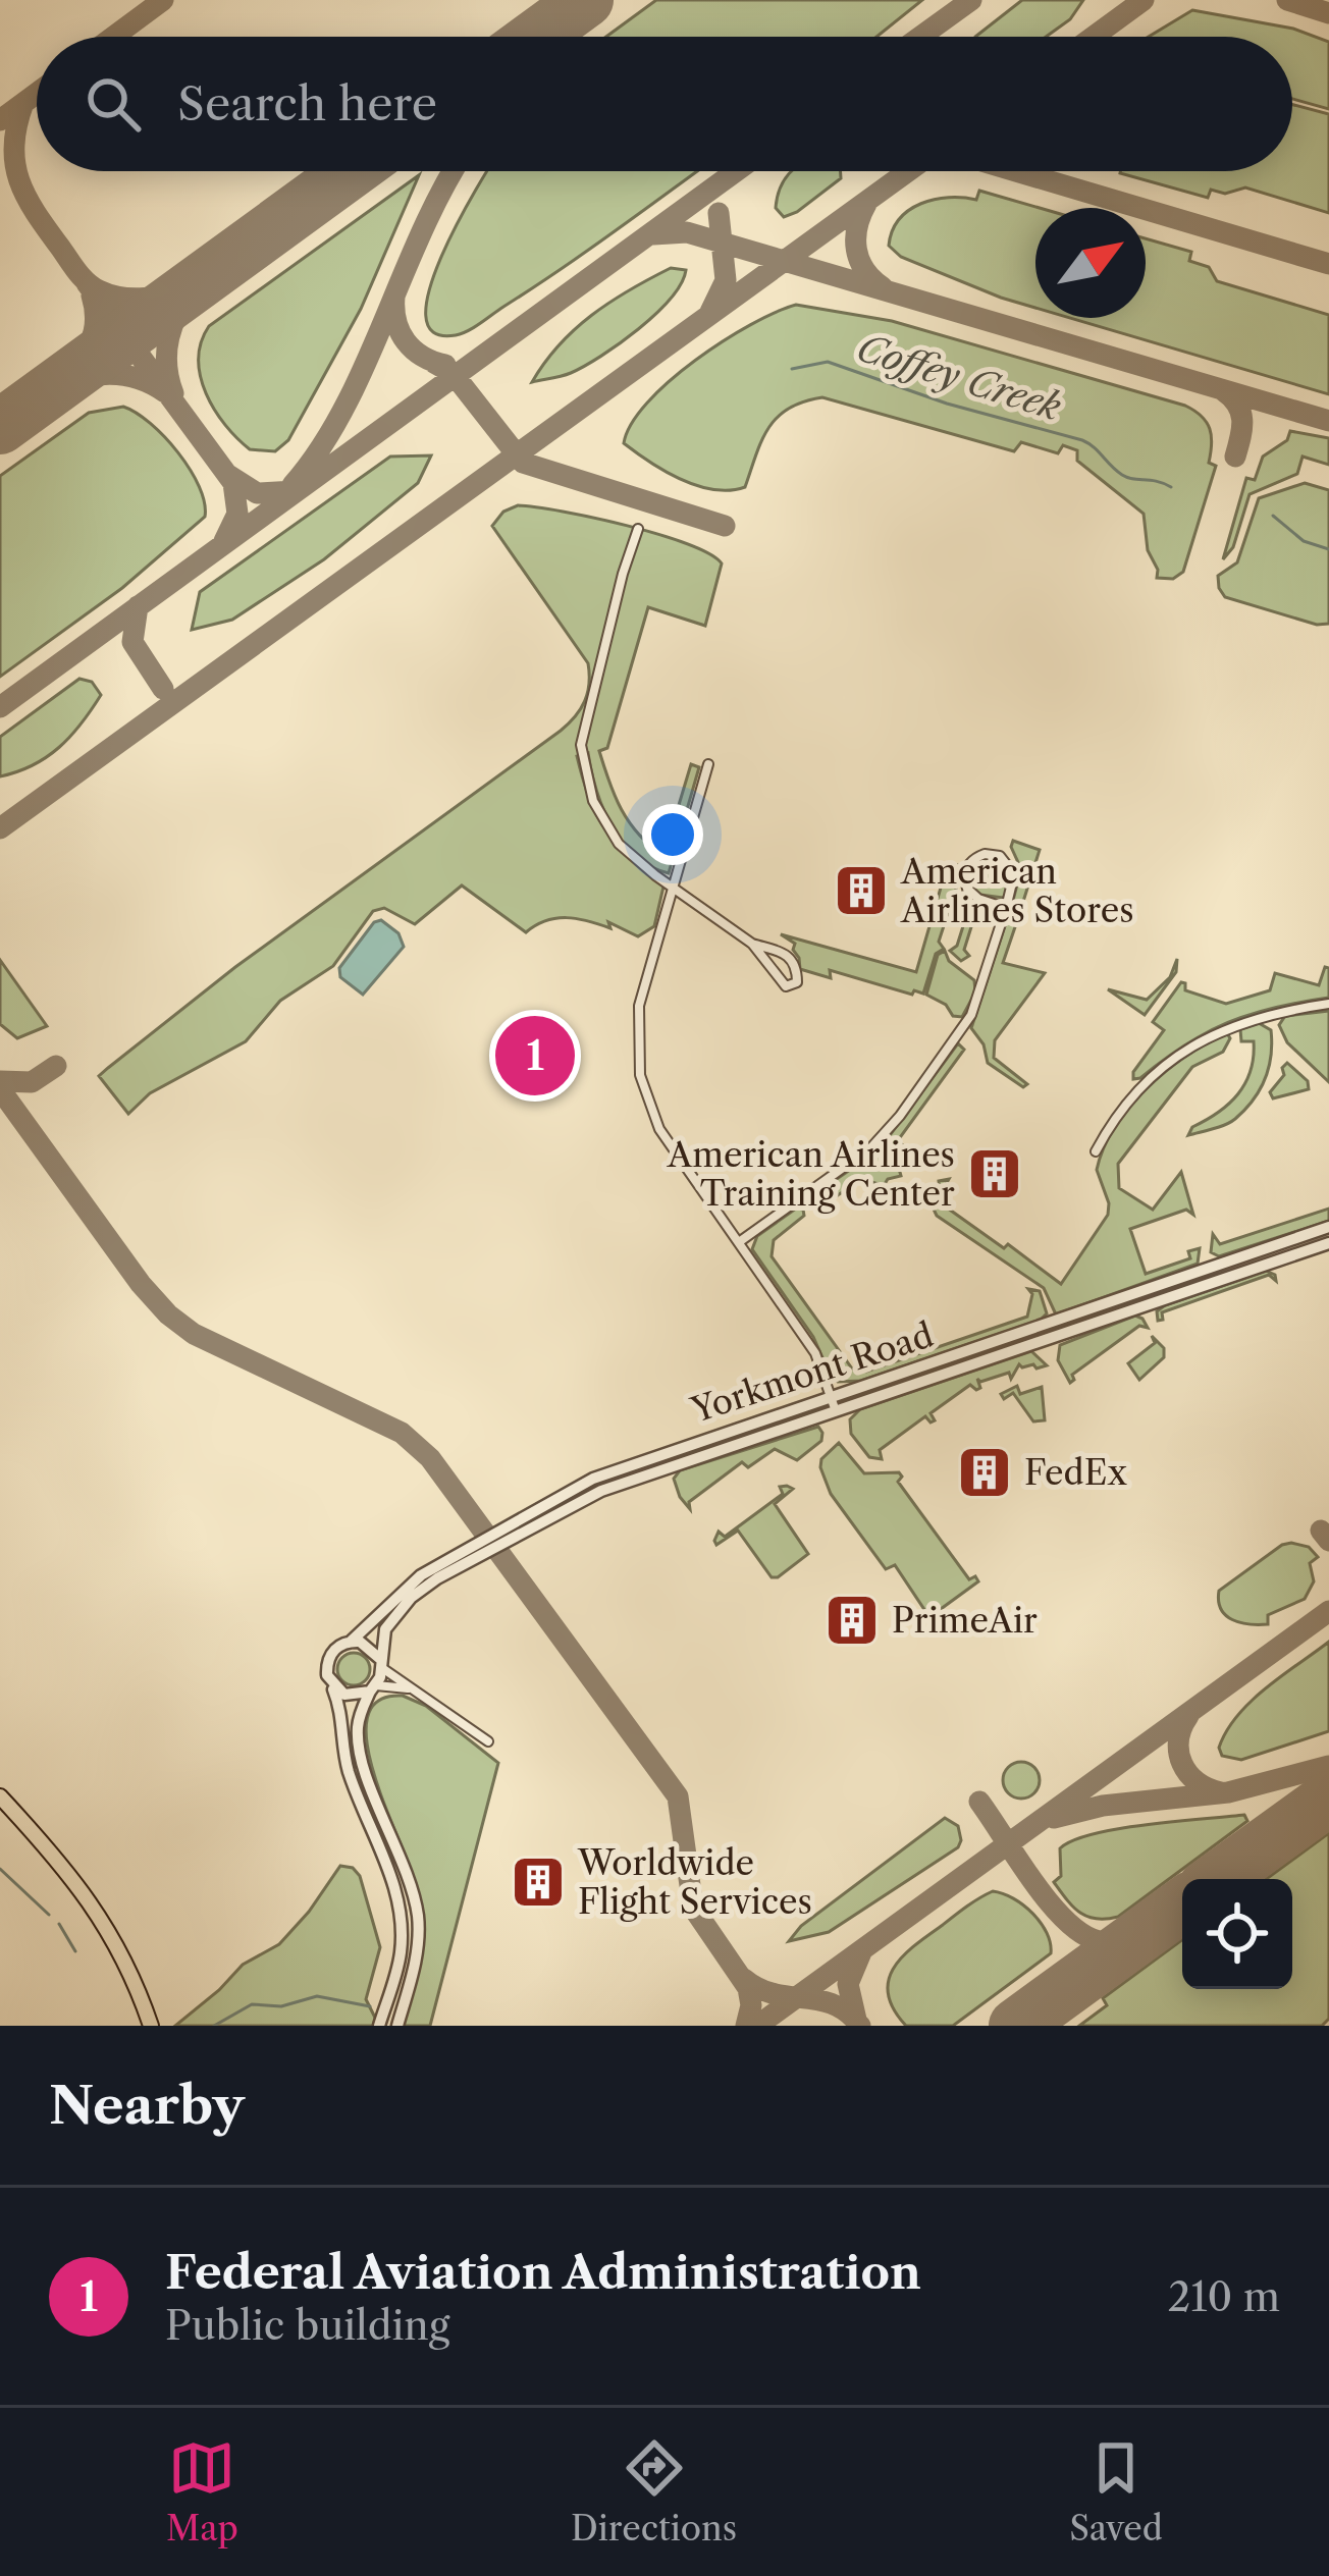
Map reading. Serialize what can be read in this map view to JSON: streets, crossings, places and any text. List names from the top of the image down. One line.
{"streets":{"street":["Yorkmont Road"]},"water":["Coffey Creek"],"places":{"building":["American Airlines Stores","American Airlines Training Center","FedEx","PrimeAir","Worldwide Flight Services"]},"north":"top right","page":{"search":"Search here","pins":"1","heading":"Nearby","list":[{"mark":"1","name":"Federal Aviation Administration","note":"Public building","value":"210 m"}],"nav":["Map","Directions","Saved"]}}
